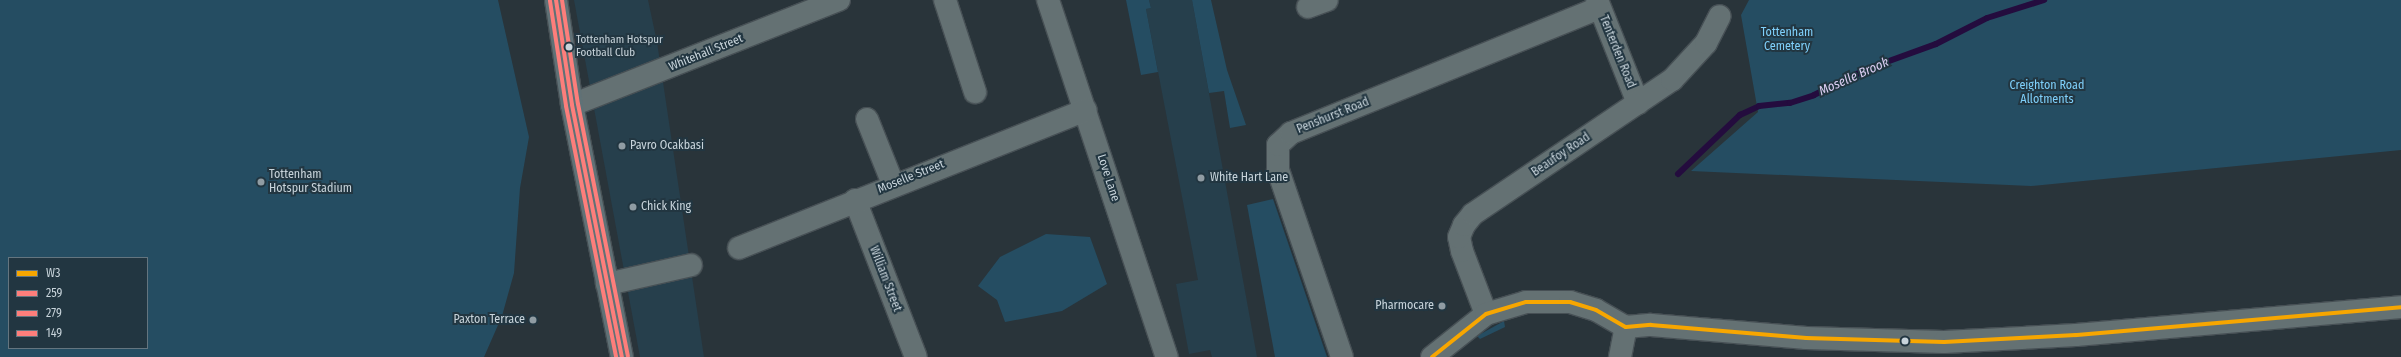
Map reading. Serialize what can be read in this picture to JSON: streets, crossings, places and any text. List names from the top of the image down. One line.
{"streets":{"street":["Tenterden Road","Whitehall Street","Penshurst Road","Beaufoy Road","Moselle Street","Love Lane","William Street"]},"crossings":[["Tenterden Road","Penshurst Road"],["Tenterden Road","Beaufoy Road"],["Moselle Street","Love Lane"],["Moselle Street","William Street"]],"water":["Moselle Brook"],"parks":["Tottenham Cemetery","Creighton Road Allotments"],"places":["Tottenham Hotspur Football Club","Pavro Ocakbasi","White Hart Lane","Tottenham Hotspur Stadium","Chick King","Pharmocare","Paxton Terrace"],"lines":["transit line 259","transit line 149","transit line 279","transit line W3"],"legend":["W3","259","279","149"]}
